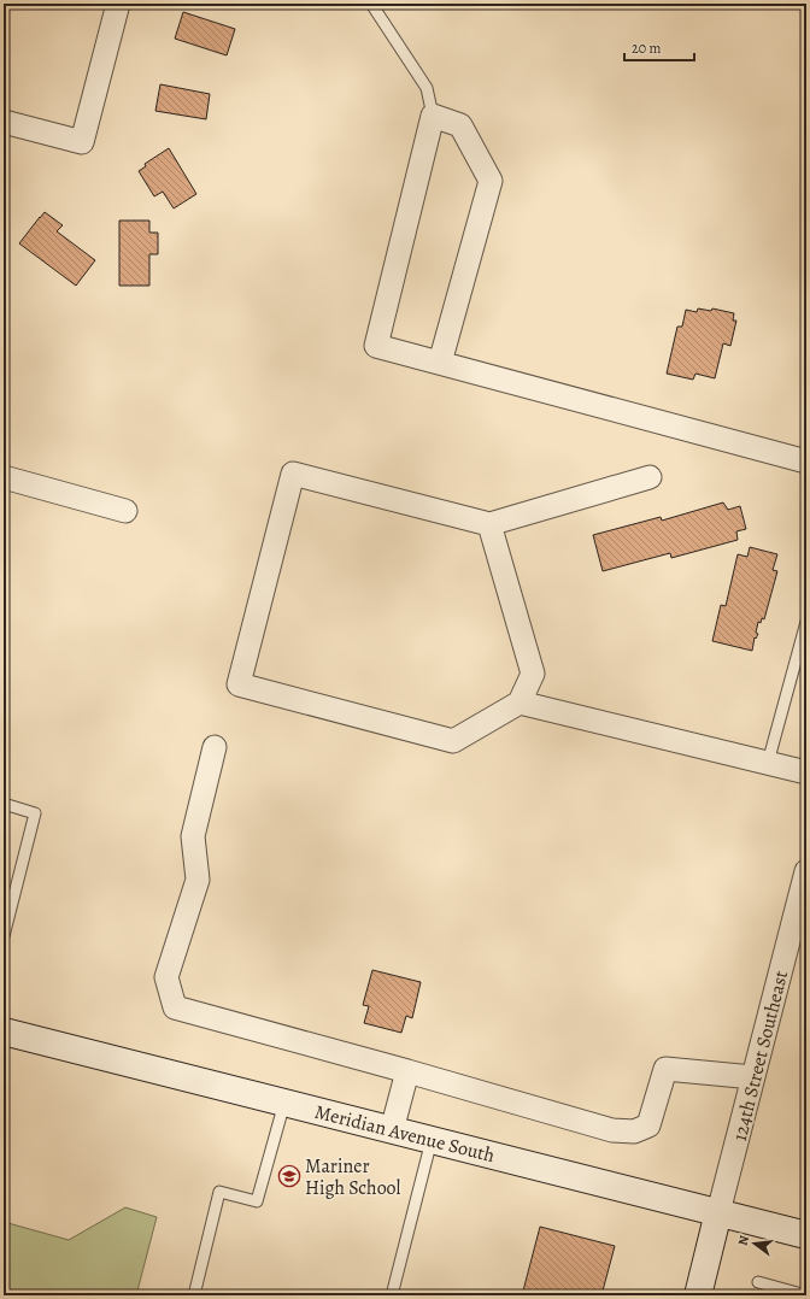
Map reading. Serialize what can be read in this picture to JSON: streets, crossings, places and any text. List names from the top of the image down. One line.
{"streets":{"street":["124th Street Southeast","Meridian Avenue South"]},"crossings":[["124th Street Southeast","Meridian Avenue South"]],"places":{"school or university":["Mariner High School"]},"scale_bar":"20 m","north":"left"}
